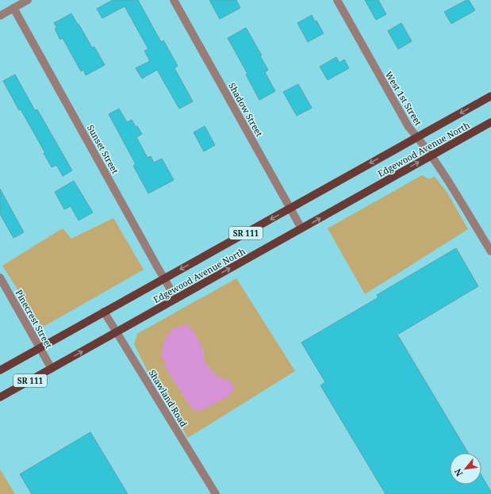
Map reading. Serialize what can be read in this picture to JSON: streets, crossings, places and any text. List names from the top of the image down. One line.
{"streets":{"main road":["Edgewood Avenue North","SR 111"],"street":["West 1st Street","Shadow Street","Sunset Street","Pinecrest Street","Shawland Road"]},"crossings":[["West 1st Street","Edgewood Avenue North"],["Shadow Street","Edgewood Avenue North"],["Sunset Street","Edgewood Avenue North"],["Edgewood Avenue North","Pinecrest Street"],["Edgewood Avenue North","Shawland Road"]],"north":"bottom left"}
